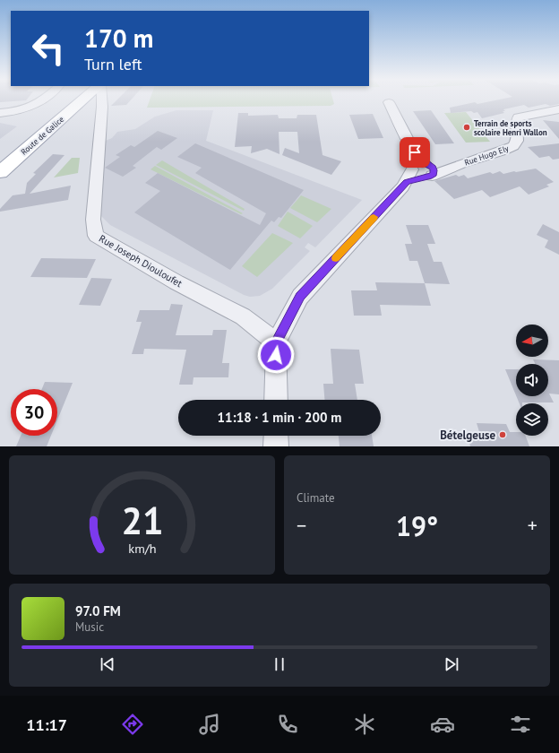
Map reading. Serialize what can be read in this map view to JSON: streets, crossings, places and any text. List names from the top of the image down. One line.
{"streets":{"main road":["Route de Galice"],"street":["Rue Hugo Ely","Rue Joseph Diouloufet"]},"places":["Terrain de sports scolaire Henri Wallon","Bételgeuse"],"north":"left","page":{"turn":["170 m","Turn left"],"limit":"30","trip":"11:18 · 1 min · 200 m","tile":"Climate","heat":["−","19°","+"],"song":["97.0 FM","Music"],"tabs":"11:17","gauge":["21","km/h"]}}
